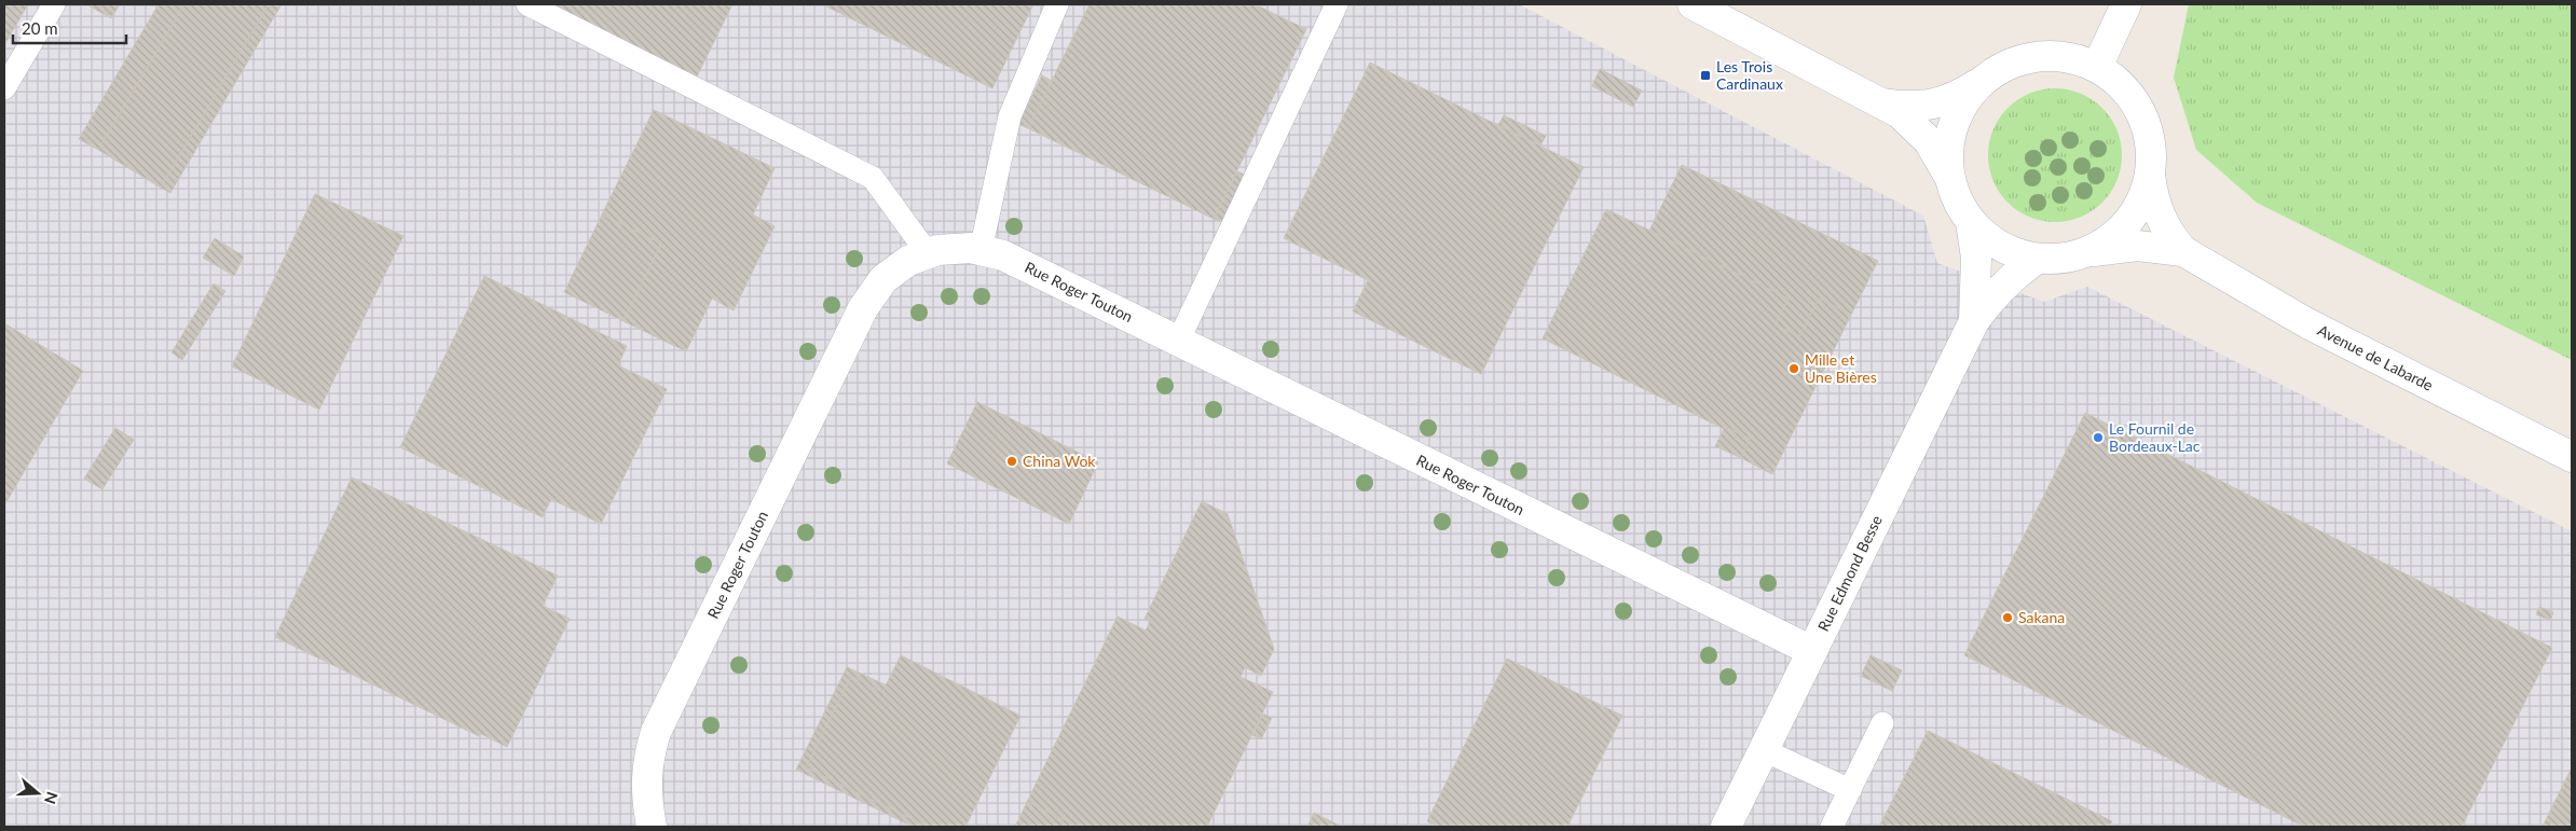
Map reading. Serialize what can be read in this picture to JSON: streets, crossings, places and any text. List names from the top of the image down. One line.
{"streets":{"street":["Rue Roger Touton","Avenue de Labarde","Rue Edmond Besse"]},"crossings":[["Rue Roger Touton","Rue Edmond Besse"]],"places":{"transit":["Les Trois Cardinaux"],"other":["Mille et Une Bières","Le Fournil de Bordeaux-Lac","China Wok","Sakana"]},"scale_bar":"20 m","north":"right"}
